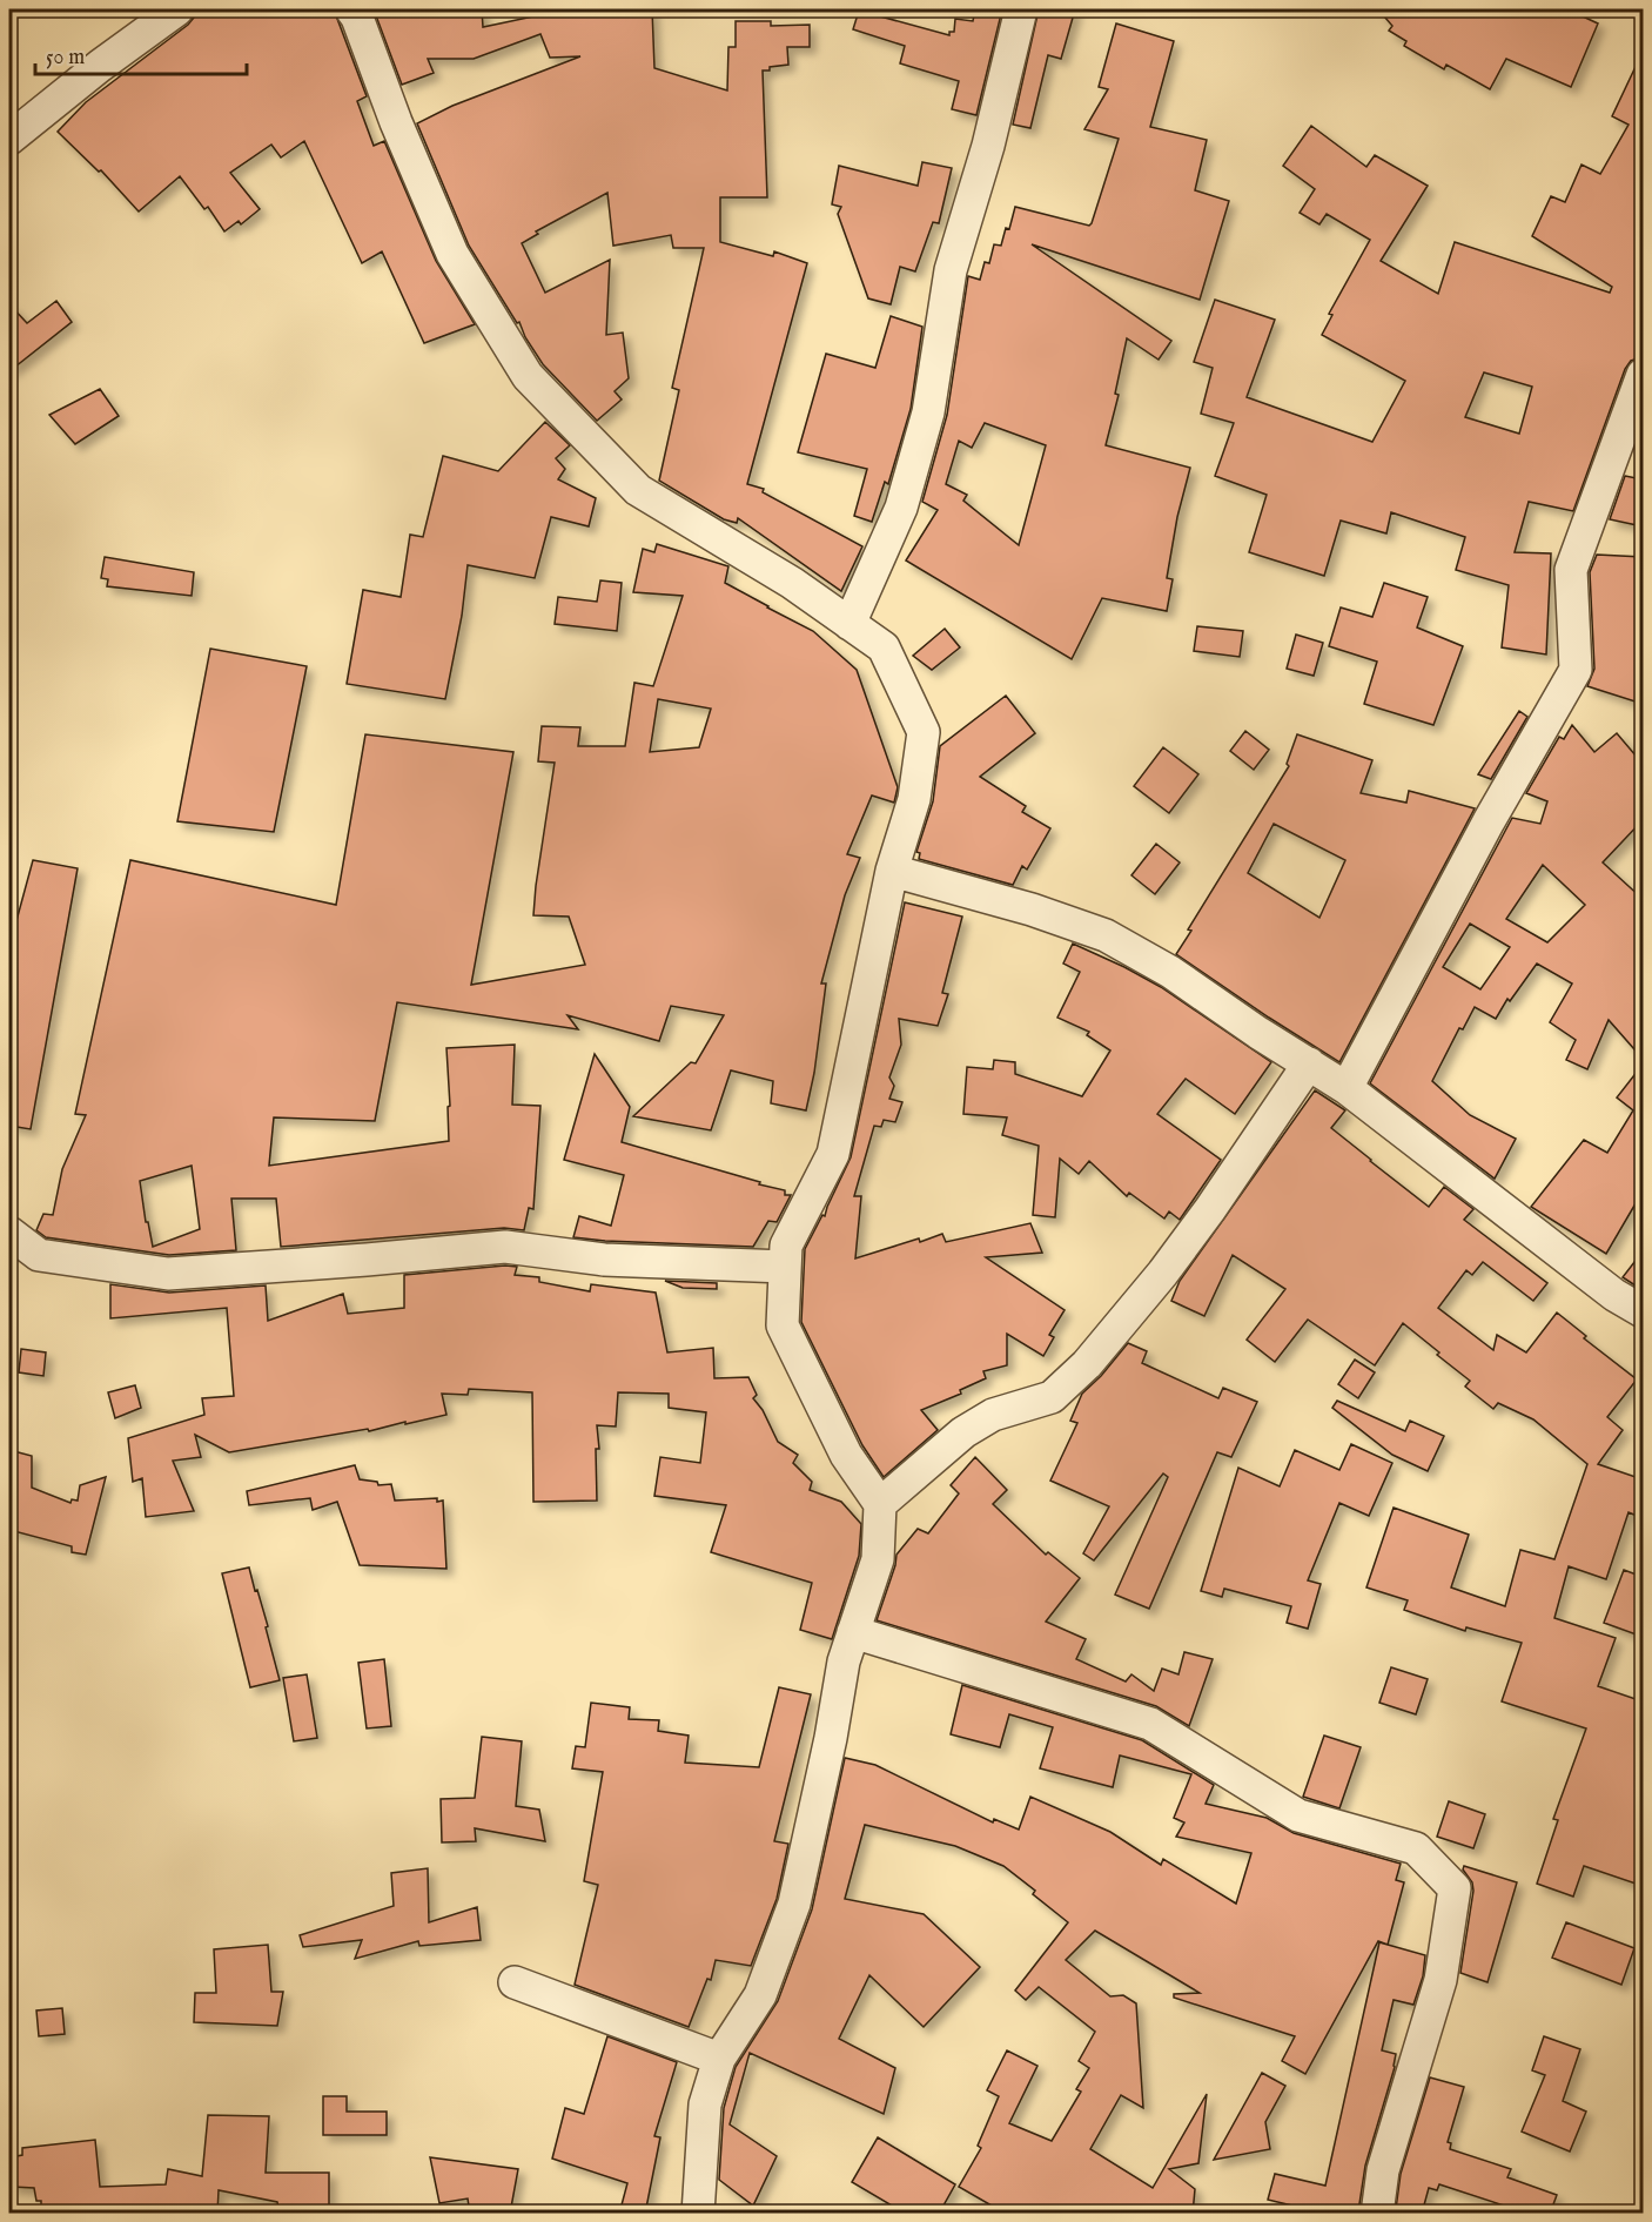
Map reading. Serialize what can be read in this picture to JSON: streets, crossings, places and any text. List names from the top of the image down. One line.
{"scale_bar":"50 m"}
